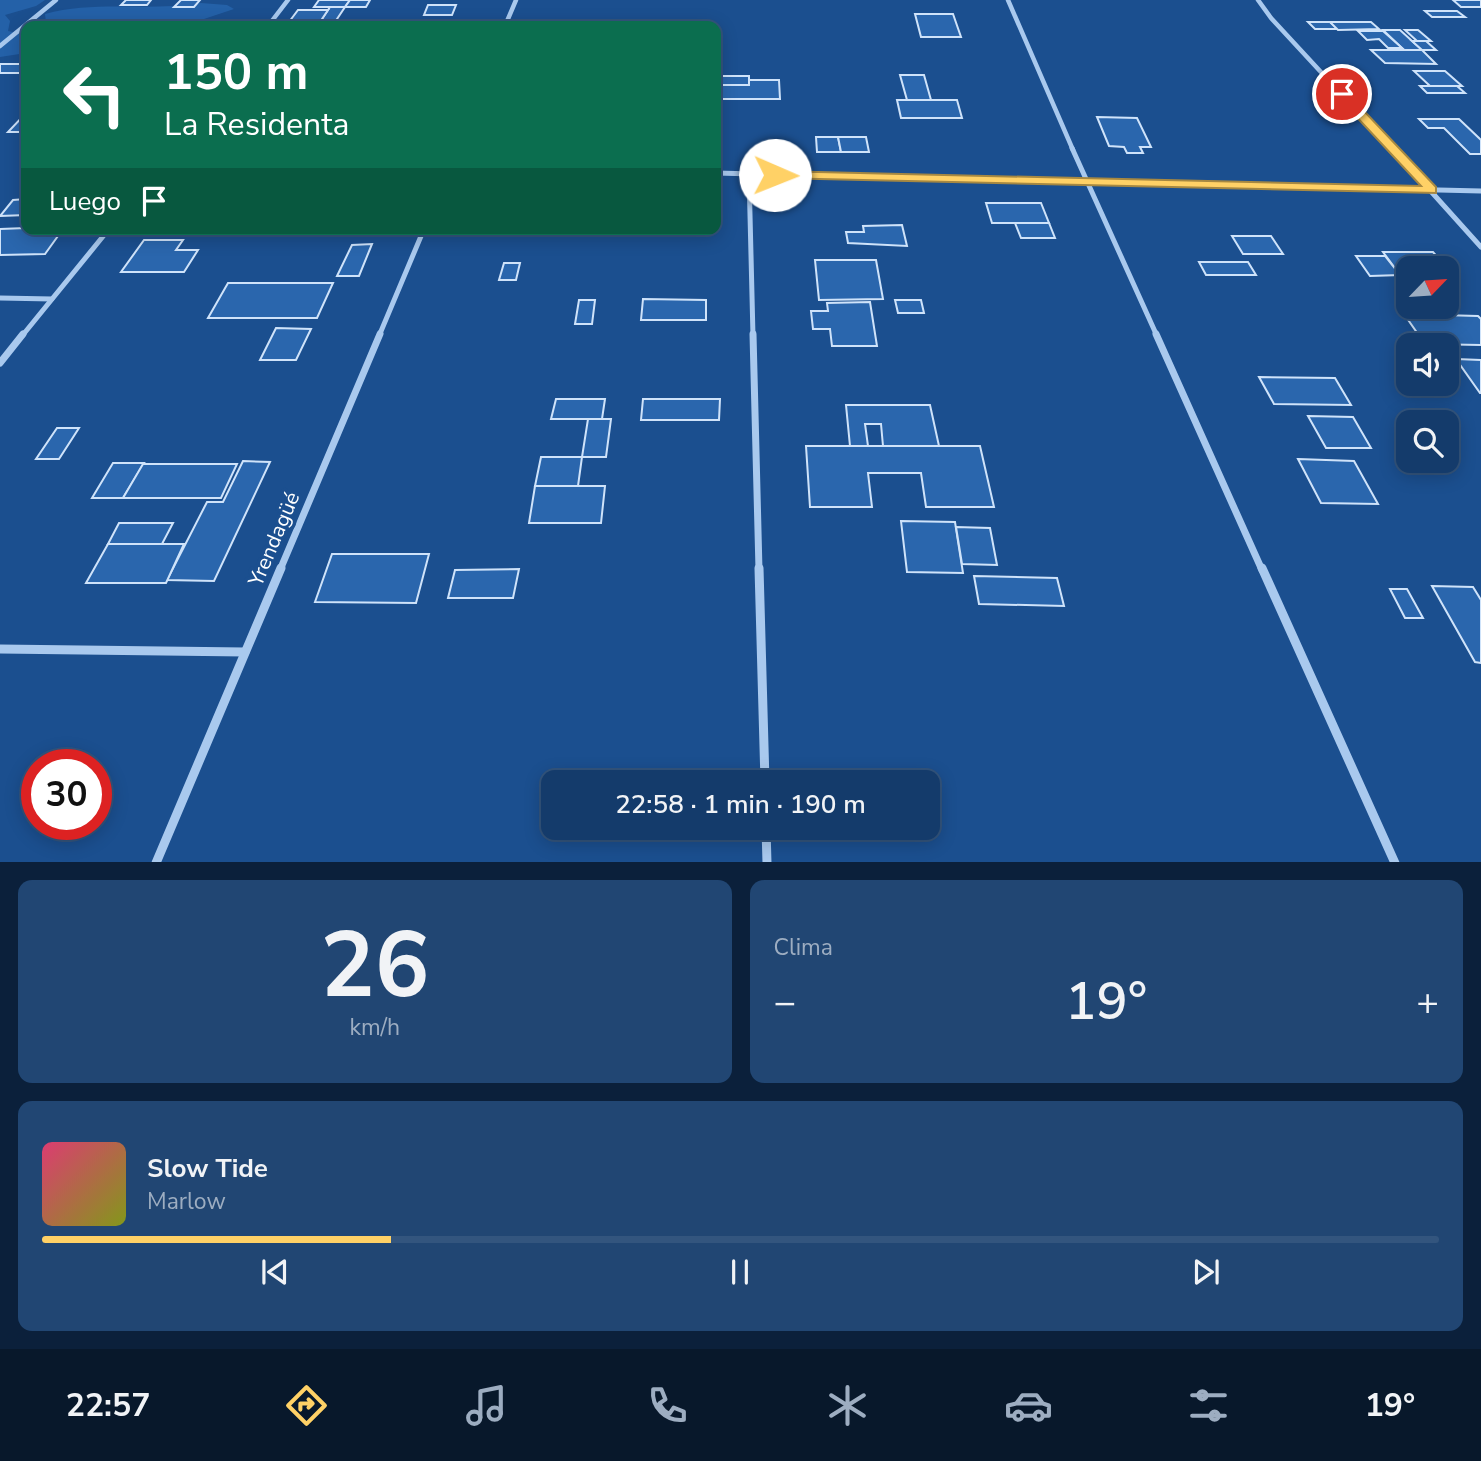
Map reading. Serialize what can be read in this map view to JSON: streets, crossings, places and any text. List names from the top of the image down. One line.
{"streets":{"street":["Yrendagüé"]},"north":"top right","page":{"turn":["150 m","La Residenta"],"then":"Luego","limit":"30","trip":"22:58 · 1 min · 190 m","tile":[["26","km/h"],"Clima"],"heat":["−","19°","+"],"song":["Slow Tide","Marlow"],"tabs":["22:57","19°"]}}
